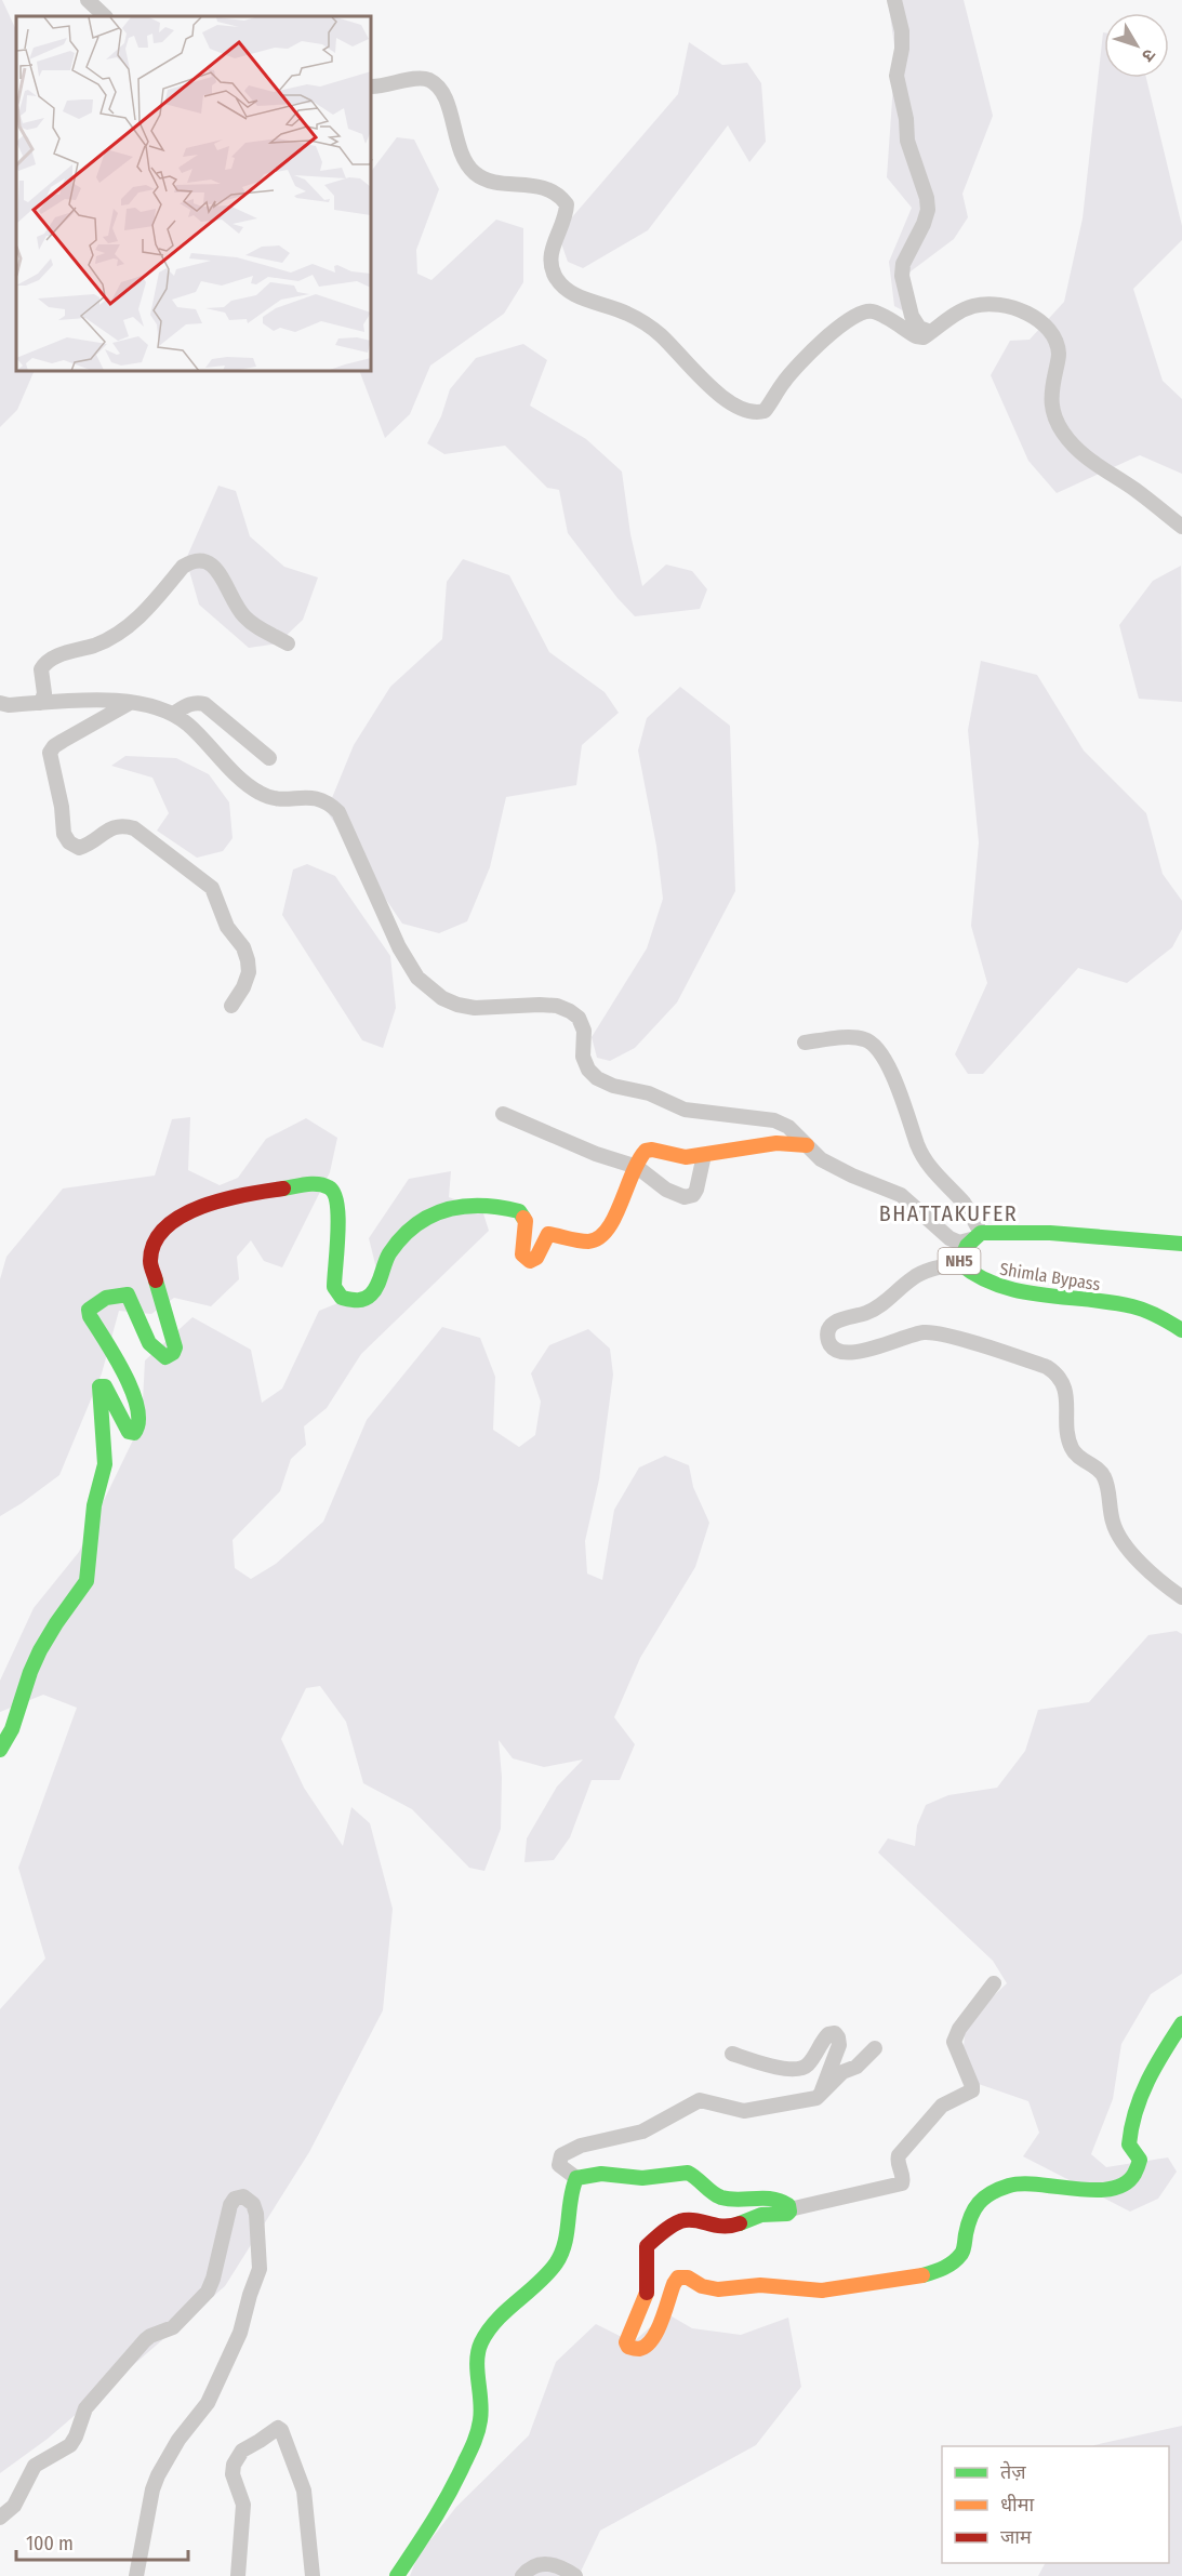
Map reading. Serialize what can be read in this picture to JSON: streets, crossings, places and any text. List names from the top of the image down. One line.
{"streets":{"main road":["NH5","Shimla Bypass"]},"crossings":[["NH5","Shimla Bypass"]],"districts":["BHATTAKUFER"],"legend":["तेज़","धीमा","जाम"],"scale_bar":"100 m","north":"bottom right"}
